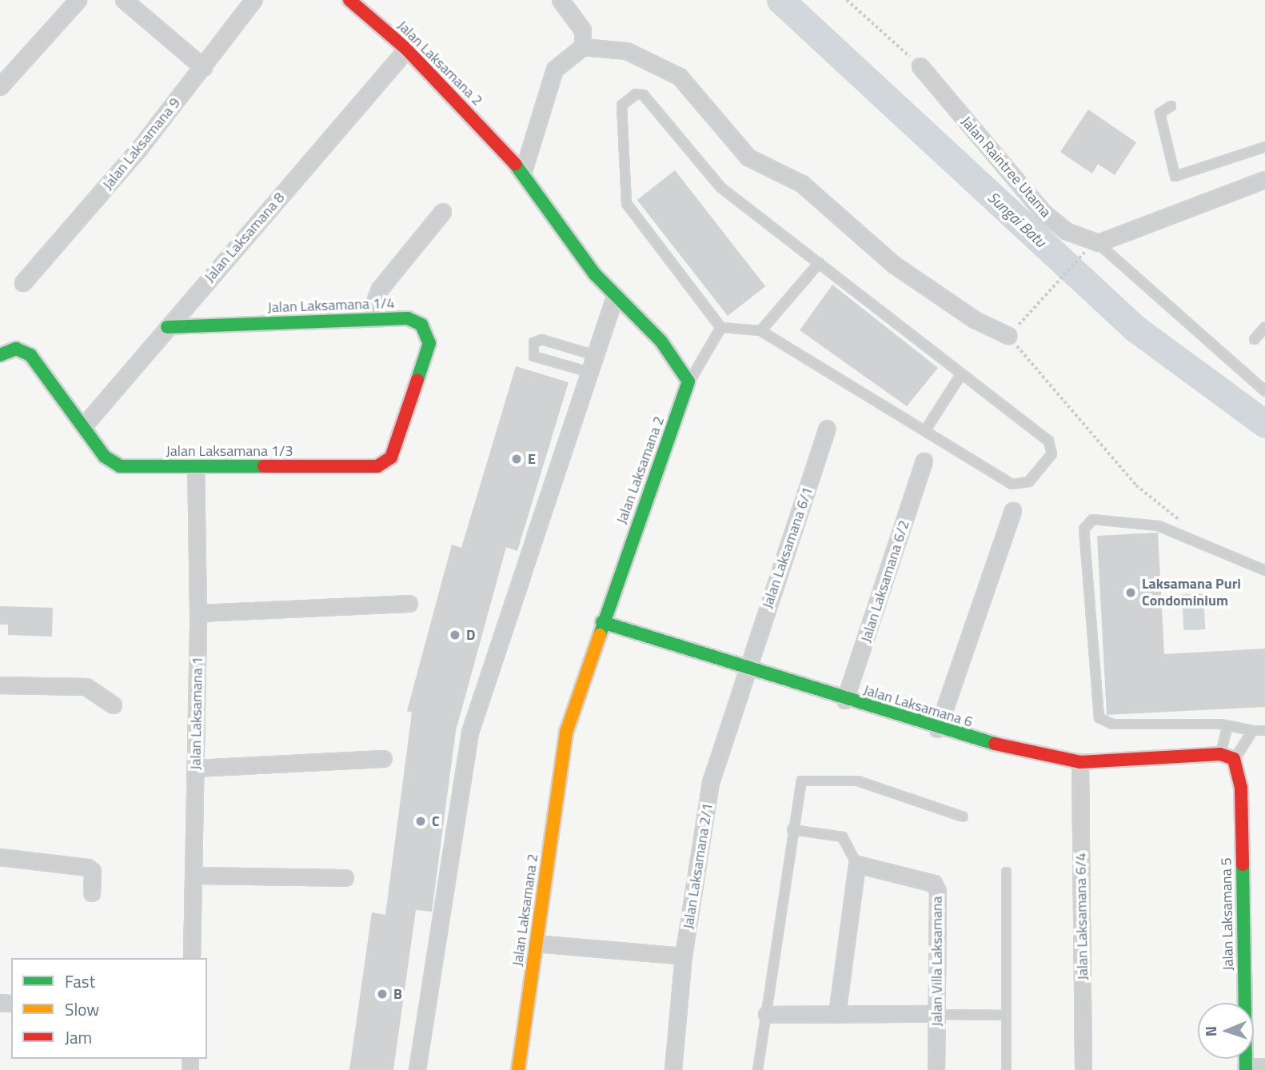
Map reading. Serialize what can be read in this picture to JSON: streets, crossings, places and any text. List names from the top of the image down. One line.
{"streets":{"street":["Jalan Laksamana 2","Jalan Laksamana 9","Jalan Raintree Utama","Jalan Laksamana 8","Jalan Laksamana 1/4","Jalan Laksamana 1/3","Jalan Laksamana 6/1","Jalan Laksamana 6/2","Jalan Laksamana 6","Jalan Laksamana 1","Jalan Laksamana 2/1","Jalan Laksamana 5","Jalan Laksamana 6/4","Jalan Villa Laksamana"]},"crossings":[["Jalan Laksamana 2","Jalan Laksamana 8"],["Jalan Laksamana 2","Jalan Laksamana 6"],["Jalan Laksamana 8","Jalan Laksamana 1/4"],["Jalan Laksamana 8","Jalan Laksamana 1/3"],["Jalan Laksamana 1/4","Jalan Laksamana 1/3"],["Jalan Laksamana 1/3","Jalan Laksamana 1"],["Jalan Laksamana 6/1","Jalan Laksamana 6"],["Jalan Laksamana 6/1","Jalan Laksamana 2/1"],["Jalan Laksamana 6/2","Jalan Laksamana 6"],["Jalan Laksamana 6","Jalan Laksamana 2/1"],["Jalan Laksamana 6","Jalan Laksamana 5"],["Jalan Laksamana 6","Jalan Laksamana 6/4"]],"water":["Sungai Batu"],"places":["E","Laksamana Puri Condominium","D","C","B"],"legend":["Fast","Slow","Jam"],"north":"left"}
